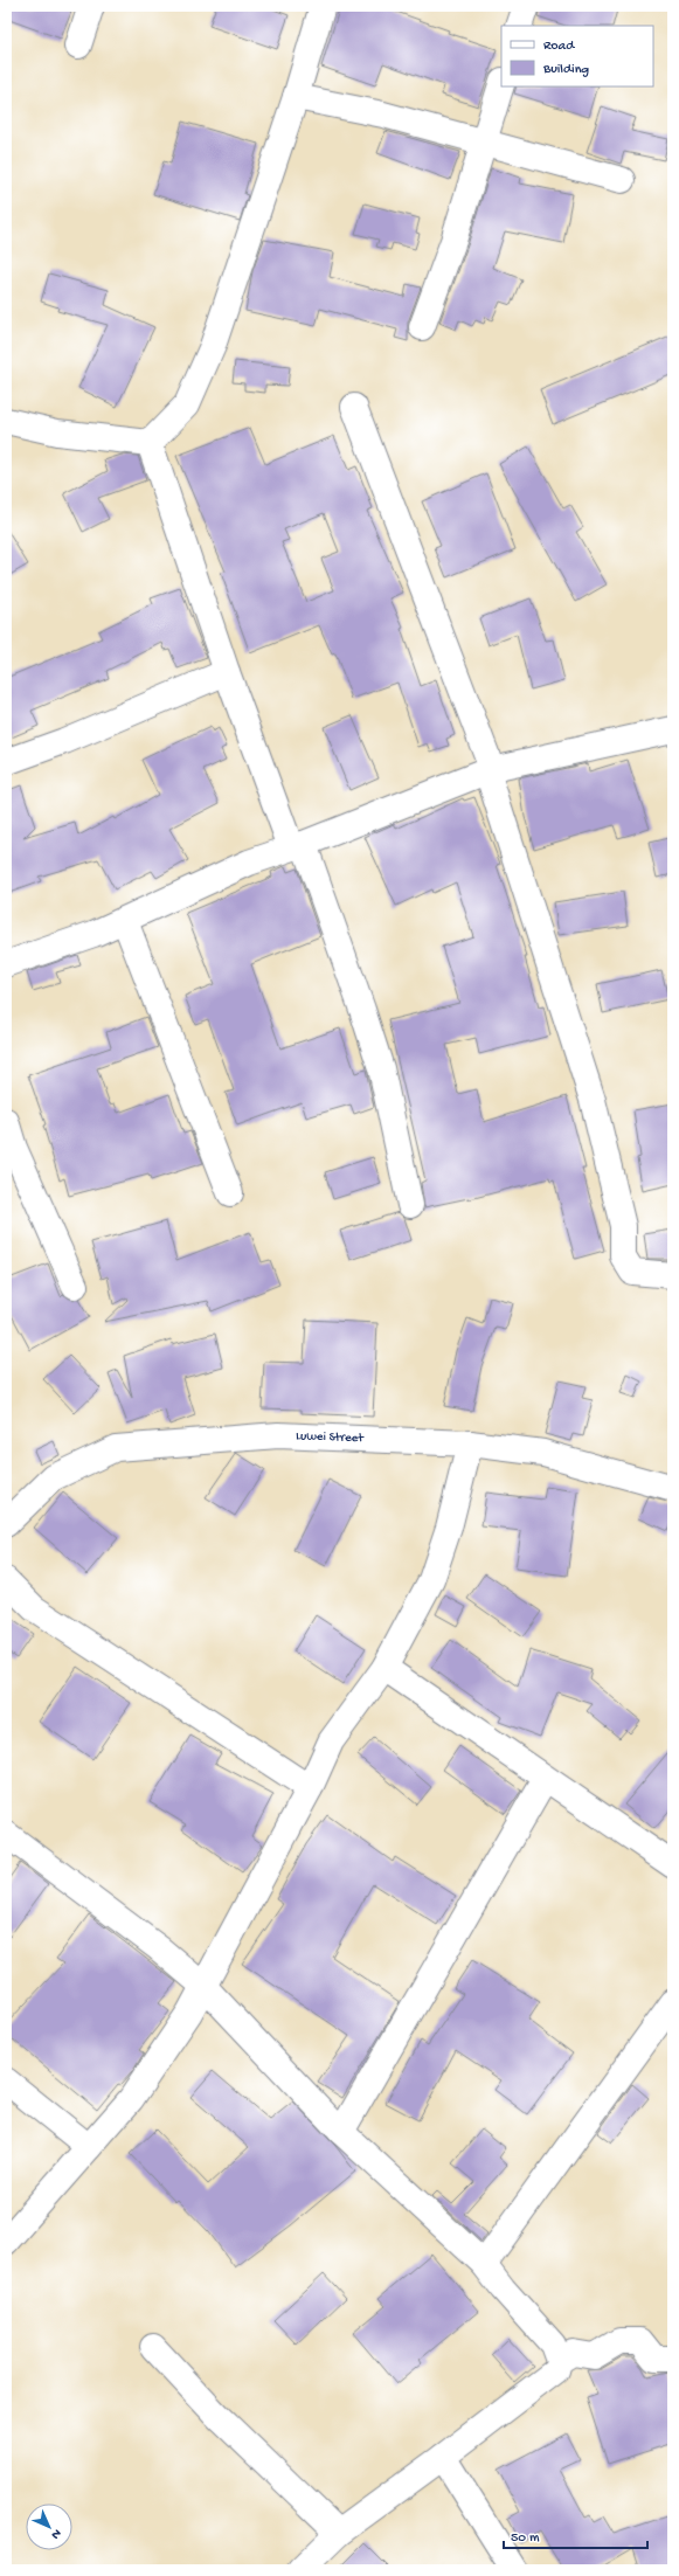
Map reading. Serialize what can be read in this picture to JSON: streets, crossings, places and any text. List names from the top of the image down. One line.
{"streets":{"street":["Luwei Street"]},"legend":["Road","Building"],"scale_bar":"50 m","north":"bottom right"}
